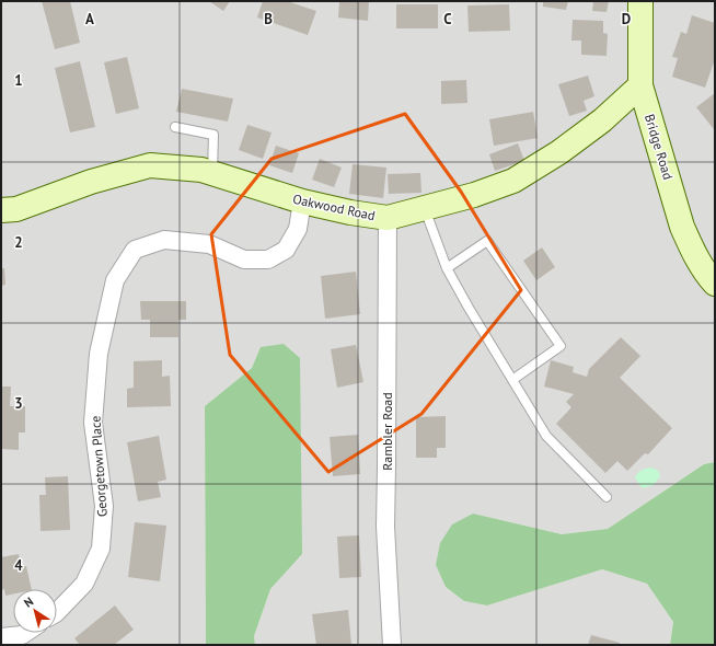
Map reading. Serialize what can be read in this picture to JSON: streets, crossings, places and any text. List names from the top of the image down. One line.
{"streets":{"main road":["Bridge Road","Oakwood Road"],"street":["Rambler Road","Georgetown Place"]},"crossings":[["Bridge Road","Oakwood Road"],["Oakwood Road","Rambler Road"],["Oakwood Road","Georgetown Place"]],"north":"top left","grid":{"columns":["A","B","C","D"],"rows":["1","2","3","4"]}}
